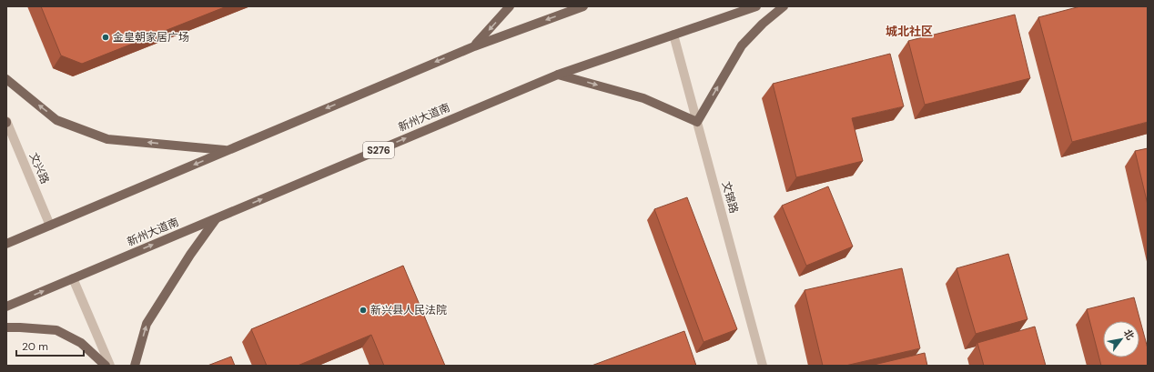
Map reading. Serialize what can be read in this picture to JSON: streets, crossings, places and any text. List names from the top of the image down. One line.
{"streets":{"main road":["新州大道南","S276"],"street":["文兴路","文锦路"]},"crossings":[["新州大道南","文锦路"]],"districts":["城北社区"],"places":["金皇朝家居广场","新兴县人民法院"],"scale_bar":"20 m","north":"top right"}
